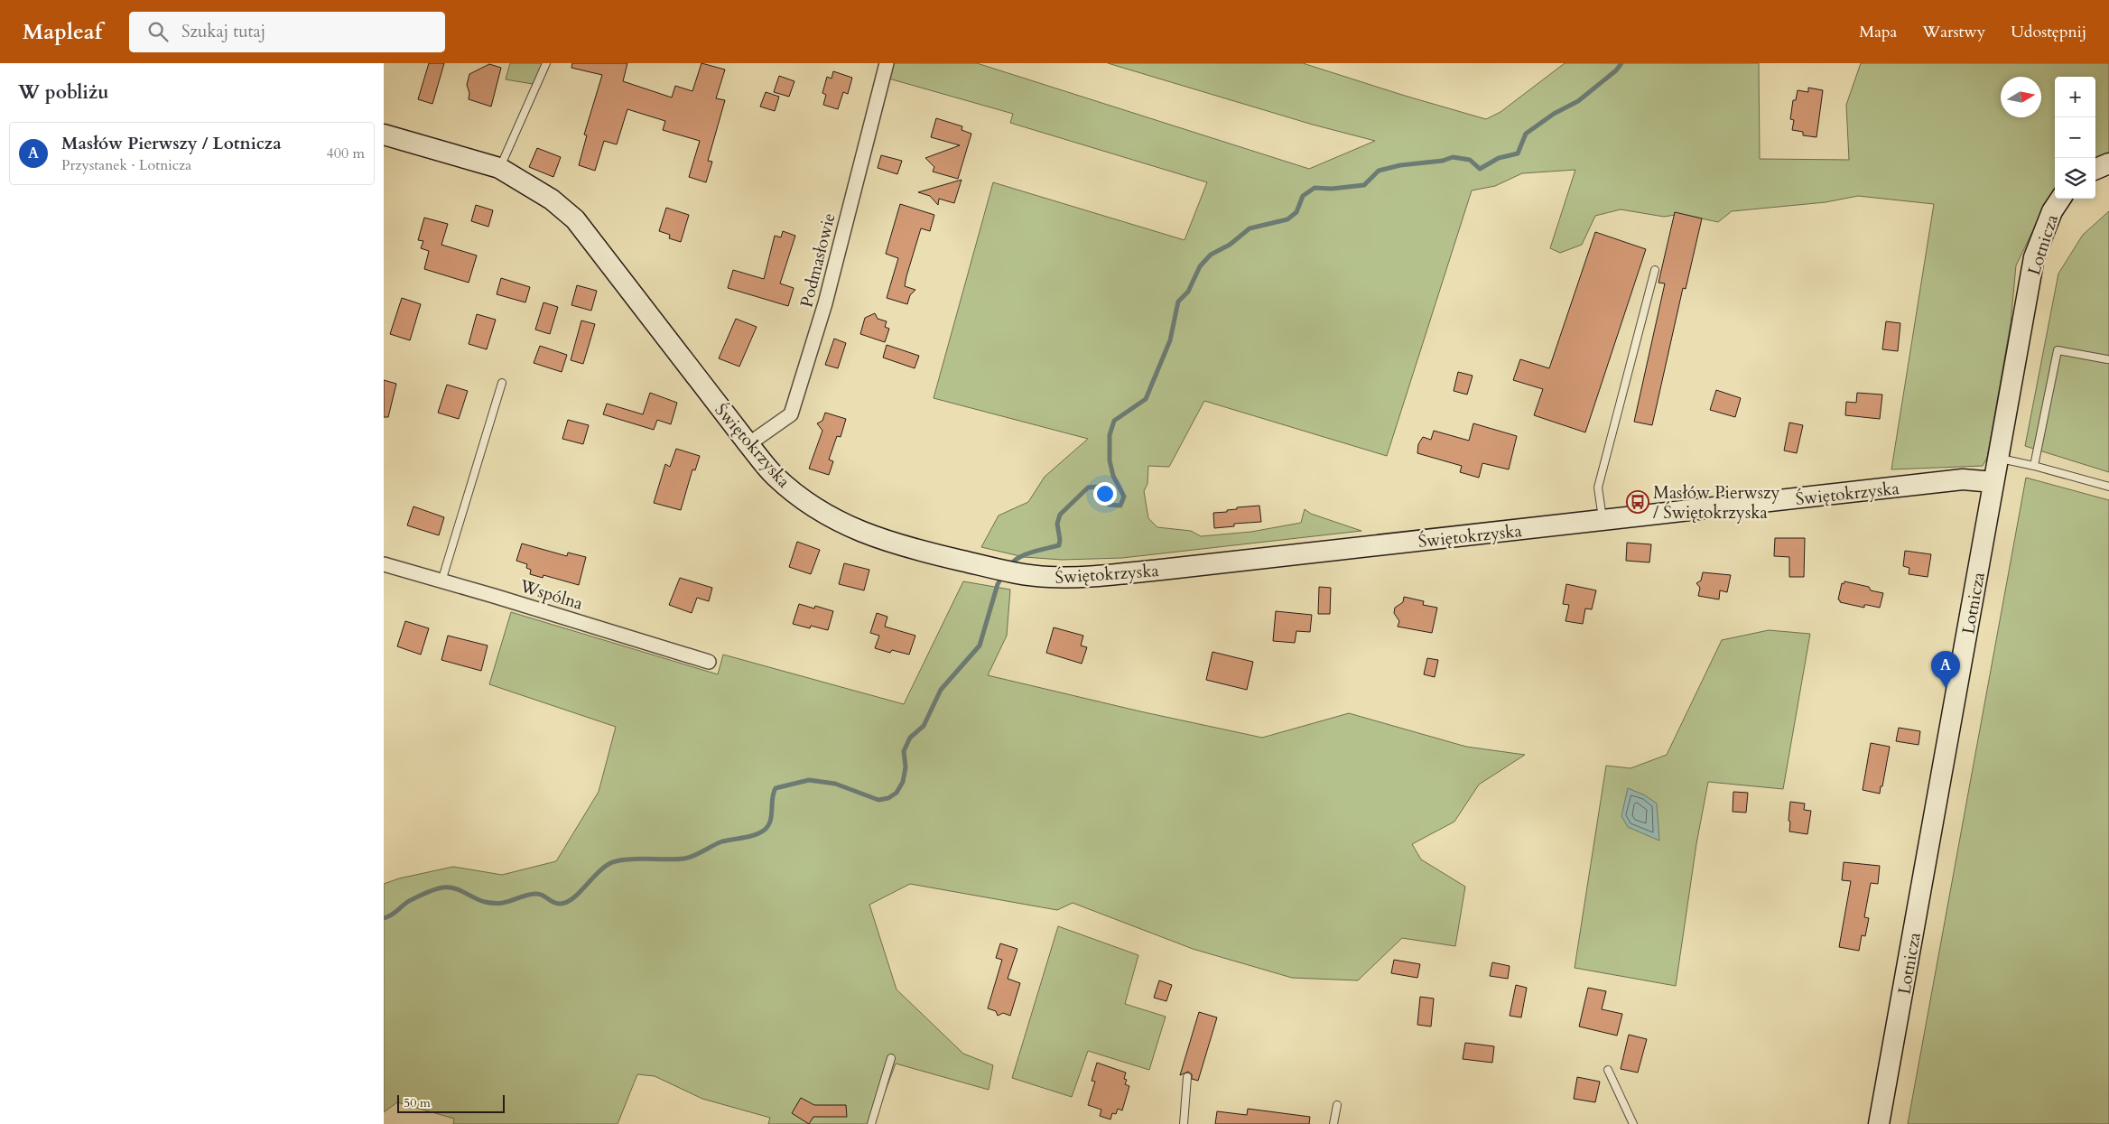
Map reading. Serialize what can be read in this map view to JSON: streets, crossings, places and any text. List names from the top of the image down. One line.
{"streets":{"street":["Lotnicza","Podmasłowie","Świętokrzyska","Wspólna"]},"crossings":[["Lotnicza","Świętokrzyska"],["Podmasłowie","Świętokrzyska"]],"places":{"bus stop":["Masłów Pierwszy / Świętokrzyska"]},"scale_bar":"50 m","north":"right","page":{"header":"Mapleaf","search":"Szukaj tutaj","nav":["Mapa","Warstwy","Udostępnij"],"heading":"W pobliżu","map_buttons":["+","−"],"list":[{"mark":"A","name":"Masłów Pierwszy / Lotnicza","note":"Przystanek · Lotnicza","value":"400 m"}],"pins":"A","scale":"50 m"}}
